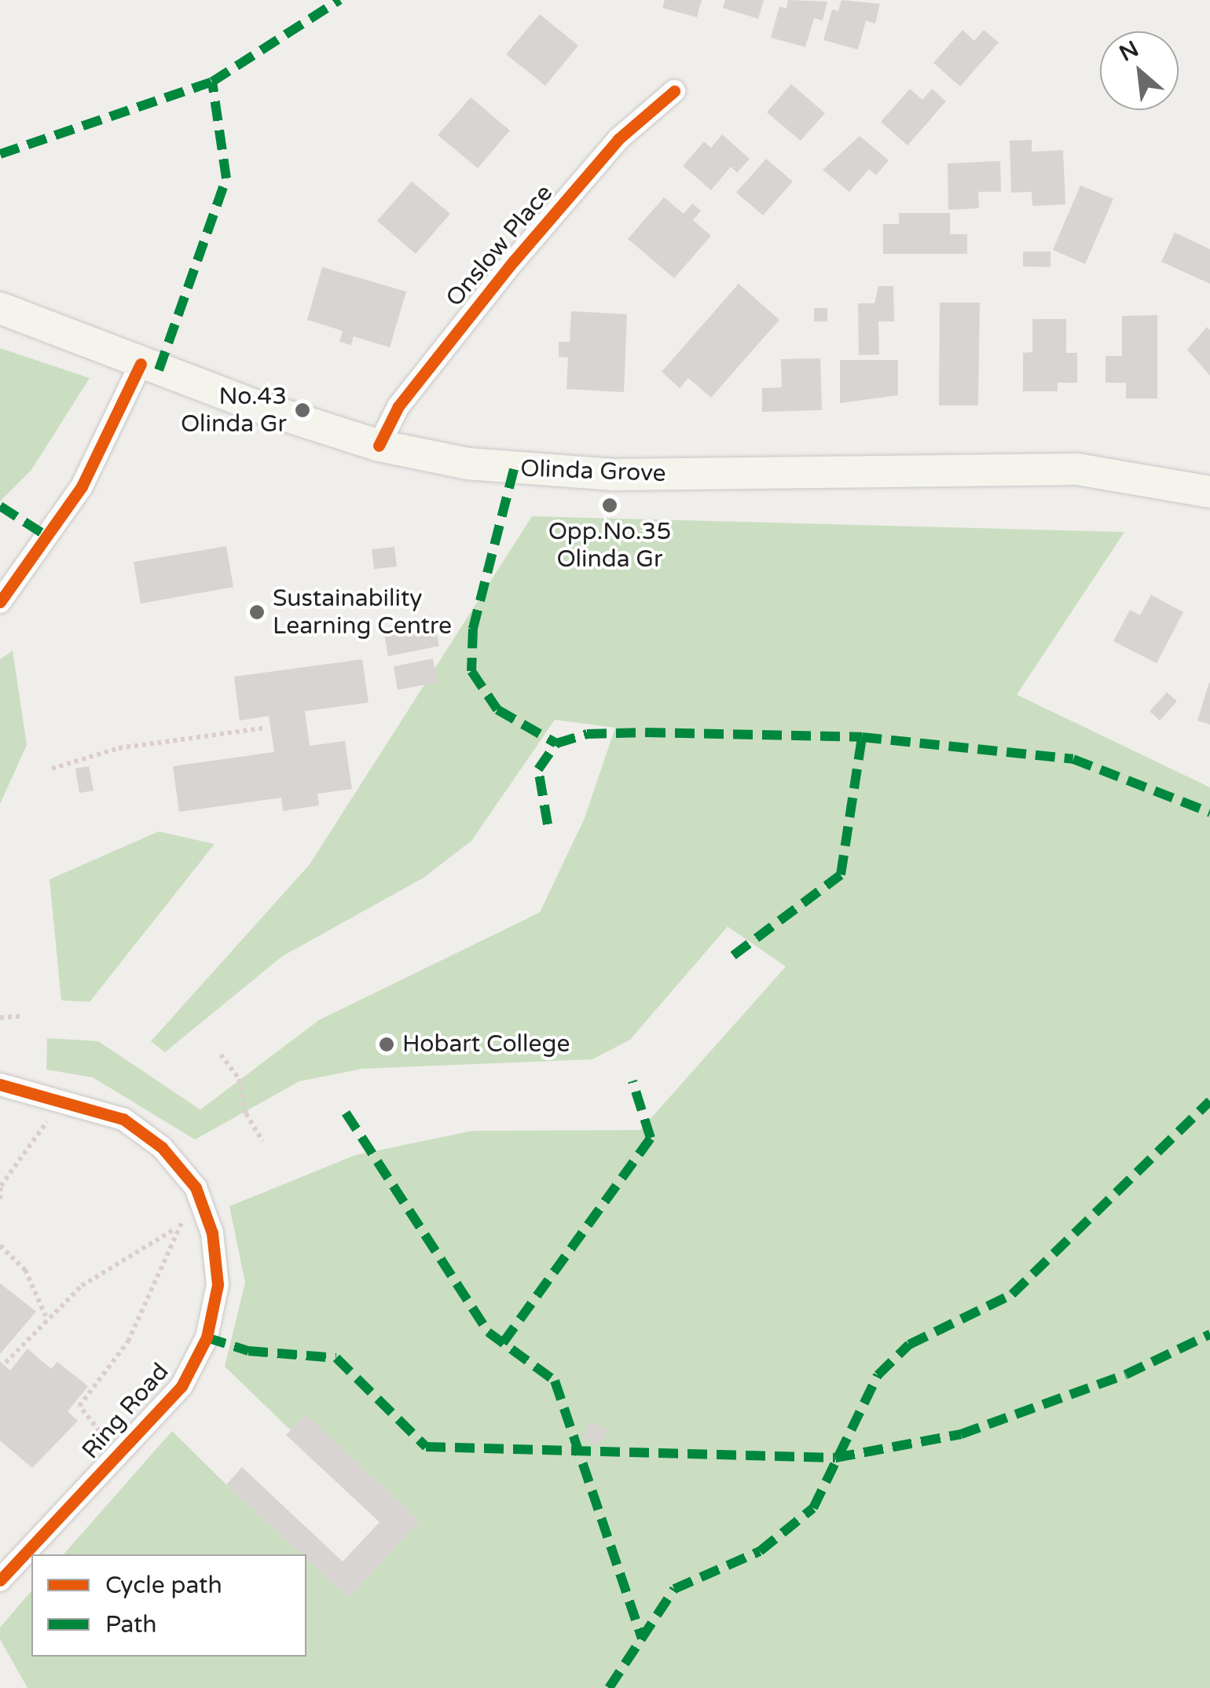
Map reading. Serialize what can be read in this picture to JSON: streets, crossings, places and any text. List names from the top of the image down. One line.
{"streets":{"main road":["Olinda Grove"],"street":["Onslow Place","Ring Road"]},"crossings":[["Onslow Place","Olinda Grove"]],"places":["No.43 Olinda Gr","Opp.No.35 Olinda Gr","Sustainability Learning Centre","Hobart College"],"legend":["Cycle path","Path"],"north":"top left"}
